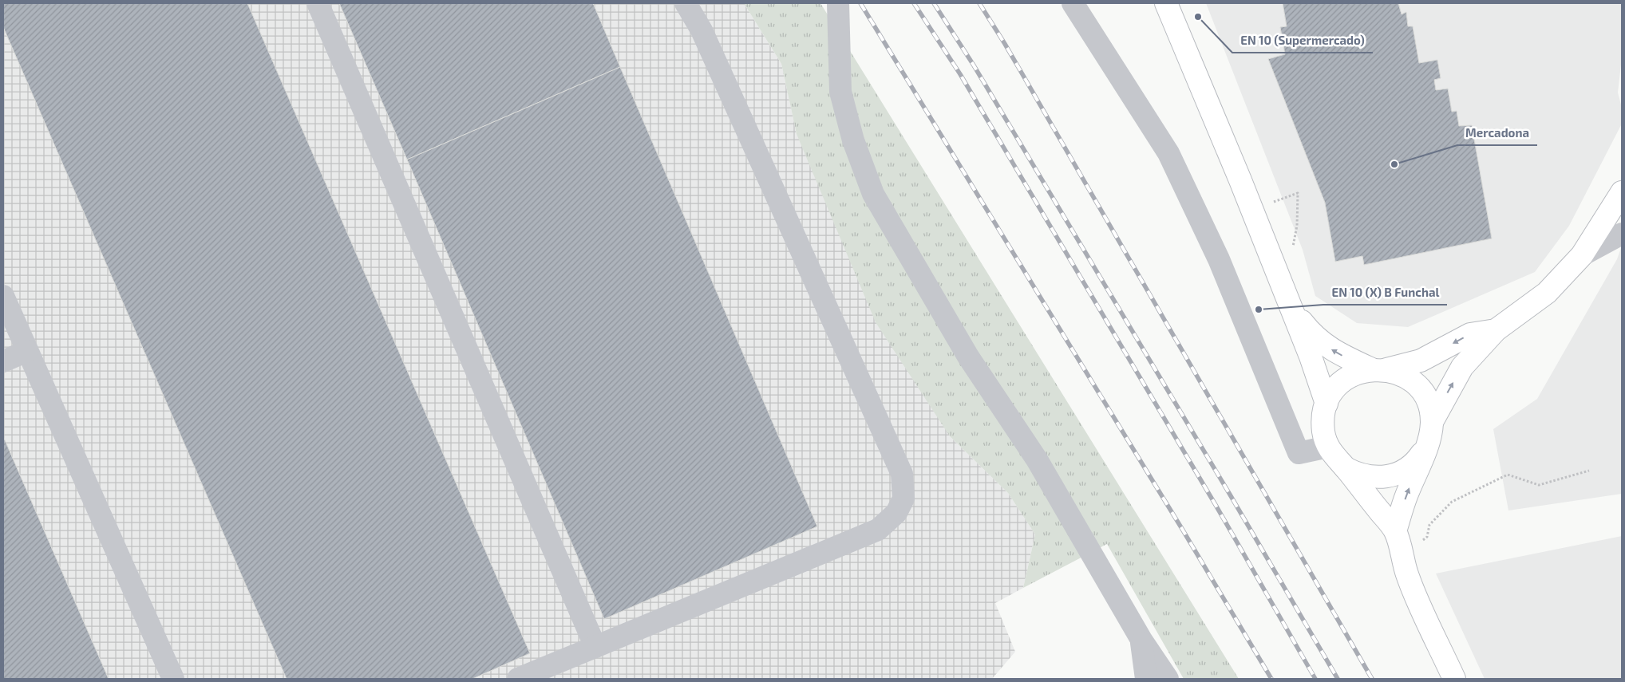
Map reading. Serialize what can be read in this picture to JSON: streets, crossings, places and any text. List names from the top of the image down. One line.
{"places":["EN 10 (Supermercado)","Mercadona","EN 10 (X) B Funchal"]}
